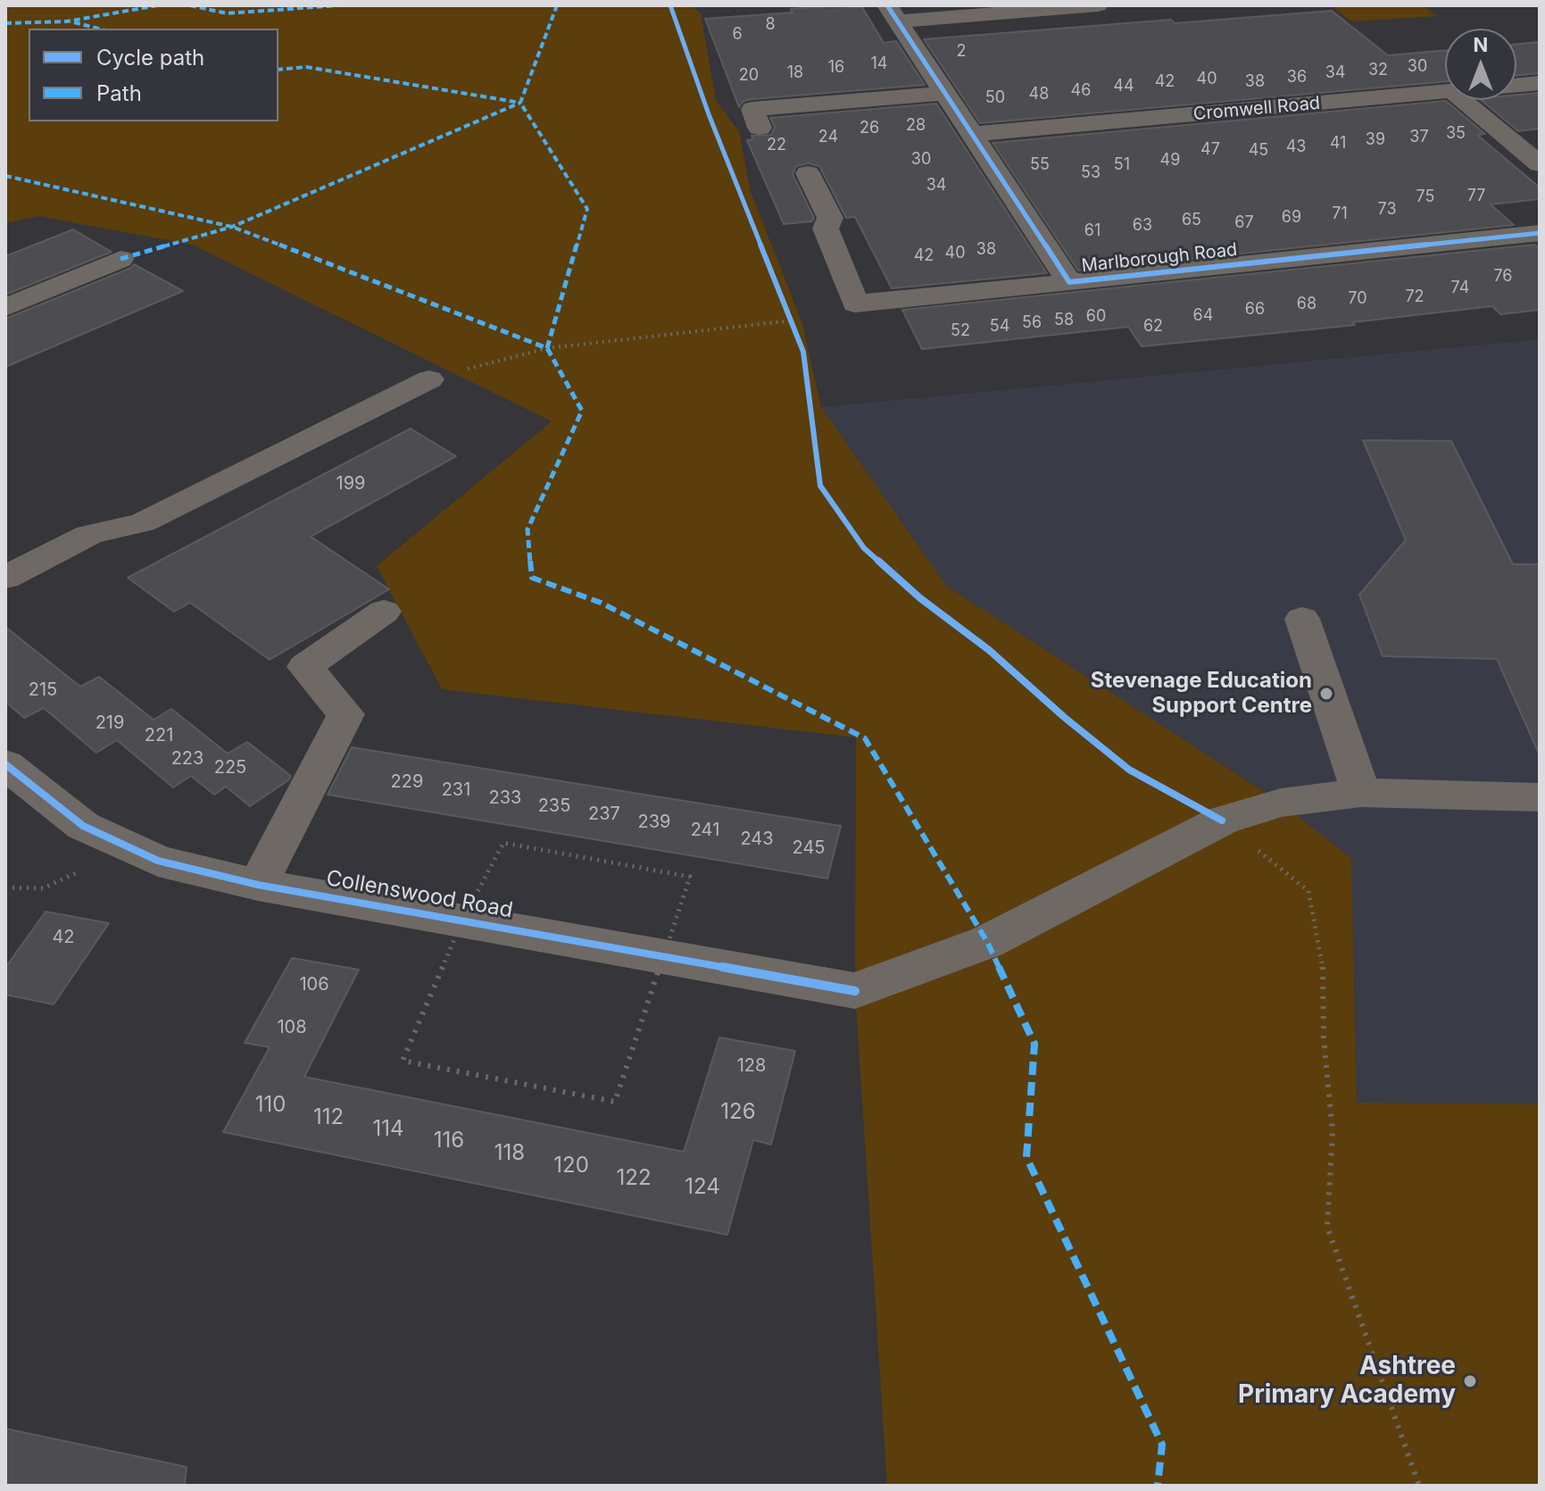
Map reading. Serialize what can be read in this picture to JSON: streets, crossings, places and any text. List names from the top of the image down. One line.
{"streets":{"street":["Cromwell Road","Marlborough Road","Collenswood Road"]},"crossings":[["Cromwell Road","Marlborough Road"]],"places":["Stevenage Education Support Centre","Ashtree Primary Academy"],"house_numbers":["8","6","2","14","30","16","32","18","34","20","36","40","42","38","44","46","48","50","28","26","35","24","37","39","41","22","43","47","45","30","49","55","51","53","34","77","75","73","71","69","65","67","63","61","38","40","42","76","74","72","70","68","66","64","60","58","56","54","62","52","199","215","219","221","223","225","229","231","233","235","237","239","241","243","245","42","106","108","128","110","126","112","114","116","118","120","122","124"],"legend":["Cycle path","Path"],"north":"top"}
